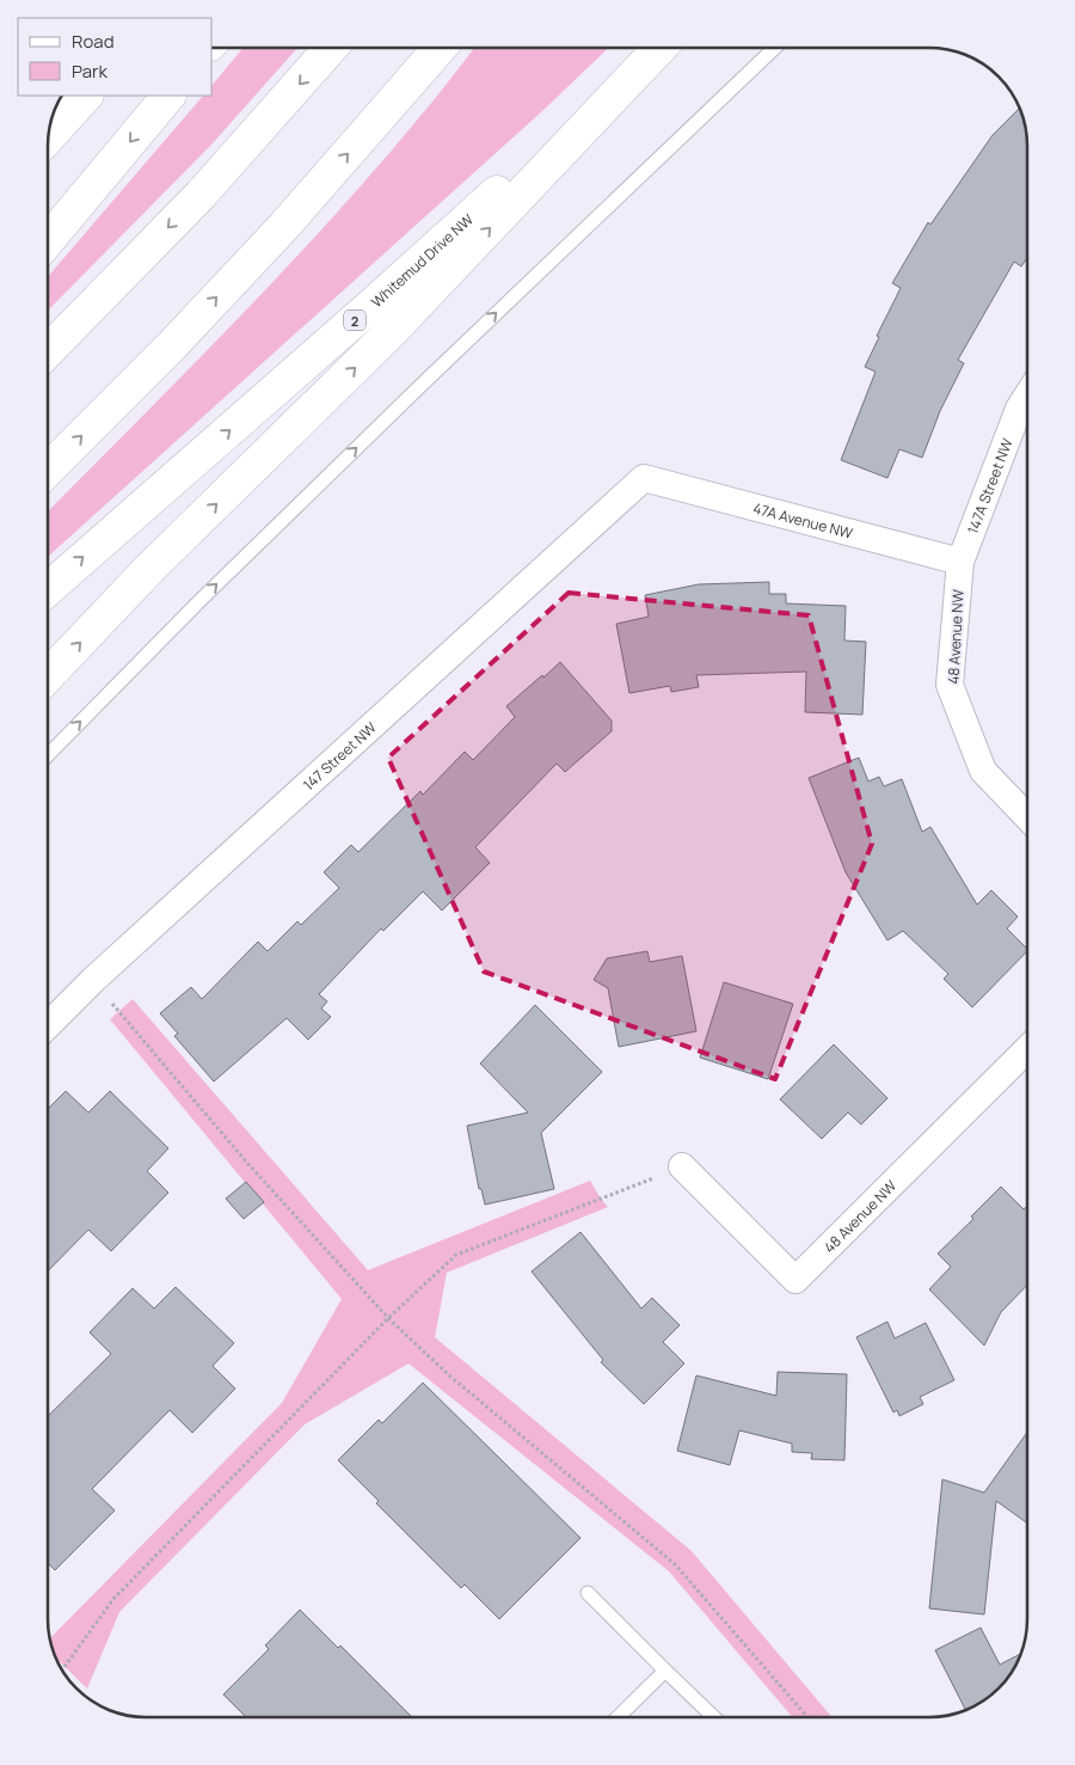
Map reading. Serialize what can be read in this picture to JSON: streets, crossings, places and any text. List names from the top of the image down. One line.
{"streets":{"highway":["Whitemud Drive NW","2"],"street":["147A Street NW","47A Avenue NW","48 Avenue NW","147 Street NW"]},"crossings":[["147A Street NW","47A Avenue NW"],["147A Street NW","48 Avenue NW"],["47A Avenue NW","48 Avenue NW"],["47A Avenue NW","147 Street NW"]],"legend":["Road","Park"]}
